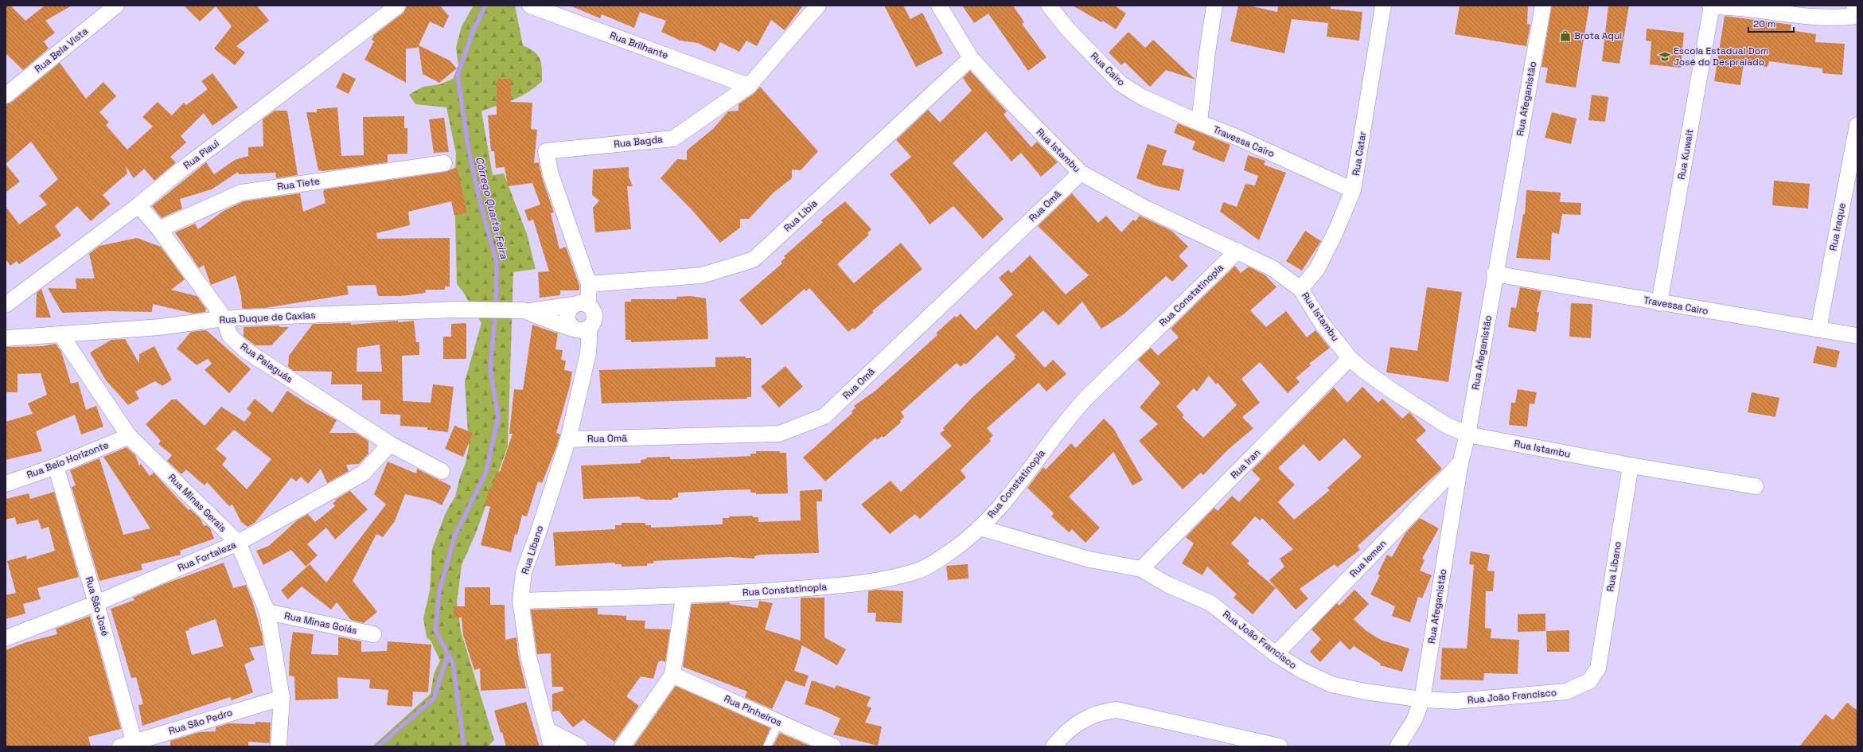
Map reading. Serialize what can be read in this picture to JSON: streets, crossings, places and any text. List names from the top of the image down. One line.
{"streets":{"street":["Rua Brilhante","Rua Bela Vista","Rua Cairo","Rua Afeganistão","Rua Bagda","Travessa Cairo","Rua Istambu","Rua Catar","Rua Piaui","Rua Kuwait","Rua Tiete","Rua Omã","Rua Libia","Rua Iraque","Rua Constatinopla","Rua Duque de Caxias","Rua Paiaguás","Rua Belo Horizonte","Rua Iran","Rua Minas Gerais","Rua Libano","Rua Fortaleza","Rua Iemen","Rua São José","Rua Minas Goiás","Rua João Francisco","Rua Pinheiros","Rua São Pedro"]},"crossings":[["Rua Brilhante","Rua Bagda"],["Rua Cairo","Travessa Cairo"],["Rua Afeganistão","Travessa Cairo"],["Rua Afeganistão","Rua Istambu"],["Rua Afeganistão","Rua Iemen"],["Rua Afeganistão","Rua João Francisco"],["Rua Bagda","Rua Libia"],["Rua Bagda","Rua Libano"],["Travessa Cairo","Rua Catar"],["Travessa Cairo","Rua Kuwait"],["Travessa Cairo","Rua Iraque"],["Rua Istambu","Rua Catar"],["Rua Istambu","Rua Omã"],["Rua Istambu","Rua Libia"],["Rua Istambu","Rua Constatinopla"],["Rua Istambu","Rua Iran"],["Rua Istambu","Rua Libano"],["Rua Piaui","Rua Paiaguás"],["Rua Tiete","Rua Paiaguás"],["Rua Omã","Rua Libano"],["Rua Libia","Rua Libano"],["Rua Constatinopla","Rua Libano"],["Rua Constatinopla","Rua João Francisco"],["Rua Duque de Caxias","Rua Paiaguás"],["Rua Duque de Caxias","Rua Minas Gerais"],["Rua Duque de Caxias","Rua Libano"],["Rua Paiaguás","Rua Fortaleza"],["Rua Belo Horizonte","Rua Minas Gerais"],["Rua Belo Horizonte","Rua São José"],["Rua Iran","Rua João Francisco"],["Rua Minas Gerais","Rua Fortaleza"],["Rua Minas Gerais","Rua Minas Goiás"],["Rua Minas Gerais","Rua São Pedro"],["Rua Libano","Rua João Francisco"],["Rua Fortaleza","Rua São José"],["Rua Iemen","Rua João Francisco"],["Rua São José","Rua São Pedro"]],"water":["Córrego Quarta-Feira"],"places":{"shop":["Brota Aqui"],"school or university":["Escola Estadual Dom José do Despraiado"]},"scale_bar":"20 m"}
